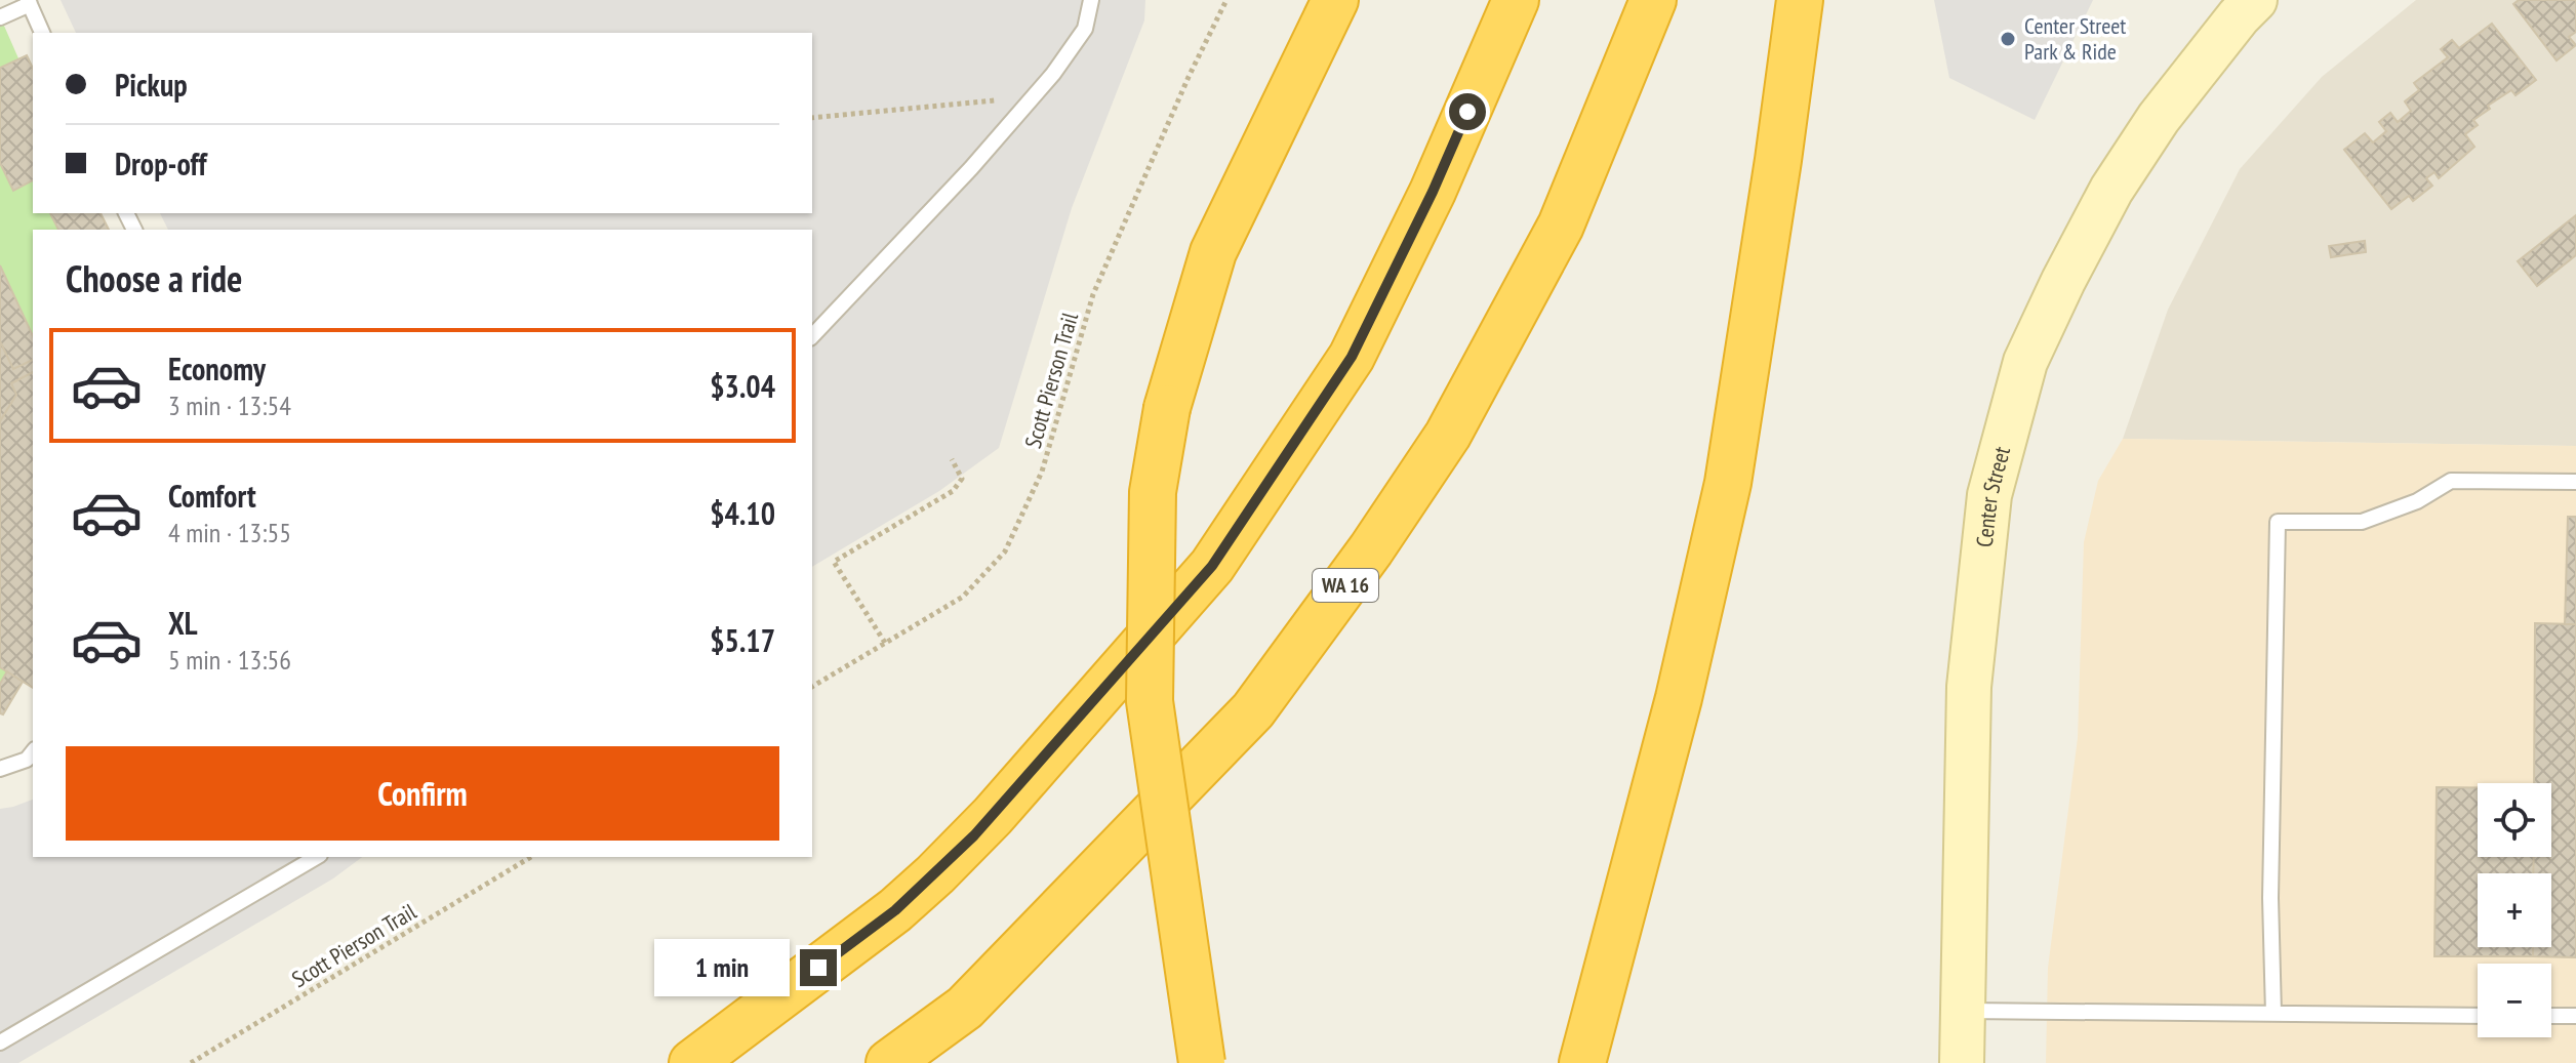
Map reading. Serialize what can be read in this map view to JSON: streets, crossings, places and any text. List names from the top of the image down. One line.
{"streets":{"highway":["WA 16"],"main road":["Center Street"],"path":["Scott Pierson Trail"]},"places":["Center Street Park & Ride"],"page":{"banner":["Pickup","Drop-off"],"heading":"Choose a ride","list":[{"name":"Economy","note":"3 min · 13:54","value":"$3.04"},{"name":"Comfort","note":"4 min · 13:55","value":"$4.10"},{"name":"XL","note":"5 min · 13:56","value":"$5.17"}],"buttons":"Confirm","map_buttons":["+","−"],"bubble":"1 min"}}
